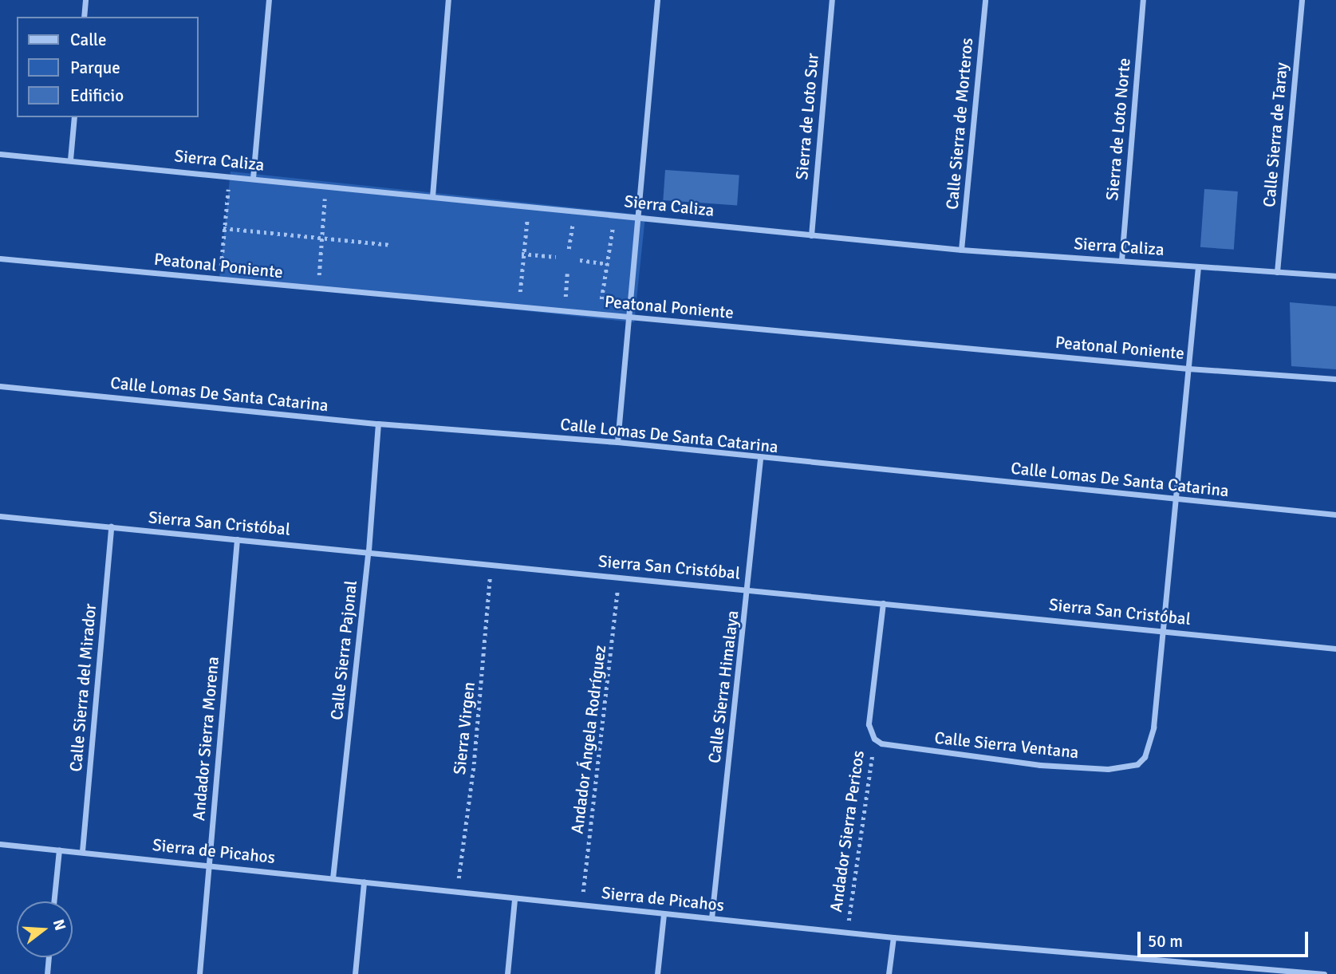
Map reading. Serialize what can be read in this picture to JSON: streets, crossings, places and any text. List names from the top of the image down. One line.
{"streets":{"street":["Sierra de Loto Sur","Calle Sierra de Morteros","Sierra de Loto Norte","Calle Sierra de Taray","Sierra Caliza","Peatonal Poniente","Calle Lomas De Santa Catarina","Sierra San Cristóbal","Calle Sierra Pajonal","Calle Sierra Himalaya","Calle Sierra del Mirador","Andador Sierra Morena","Calle Sierra Ventana","Andador Sierra Pericos","Sierra de Picahos"],"path":["Sierra Virgen","Andador Ángela Rodríguez"]},"crossings":[["Sierra de Loto Sur","Sierra Caliza"],["Calle Sierra de Morteros","Sierra Caliza"],["Sierra de Loto Norte","Sierra Caliza"],["Calle Sierra de Taray","Sierra Caliza"],["Calle Lomas De Santa Catarina","Calle Sierra Pajonal"],["Calle Lomas De Santa Catarina","Calle Sierra Himalaya"],["Sierra San Cristóbal","Calle Sierra Pajonal"],["Sierra San Cristóbal","Calle Sierra Himalaya"],["Sierra San Cristóbal","Calle Sierra del Mirador"],["Sierra San Cristóbal","Sierra Virgen"],["Sierra San Cristóbal","Andador Sierra Morena"],["Sierra San Cristóbal","Andador Ángela Rodríguez"],["Sierra San Cristóbal","Calle Sierra Ventana"],["Sierra San Cristóbal","Andador Sierra Pericos"],["Calle Sierra Pajonal","Sierra de Picahos"],["Calle Sierra Himalaya","Sierra de Picahos"],["Calle Sierra del Mirador","Sierra de Picahos"],["Sierra Virgen","Sierra de Picahos"],["Andador Sierra Morena","Sierra de Picahos"],["Andador Ángela Rodríguez","Sierra de Picahos"],["Calle Sierra Ventana","Andador Sierra Pericos"],["Andador Sierra Pericos","Sierra de Picahos"]],"legend":["Calle","Parque","Edificio"],"scale_bar":"50 m","north":"right"}
